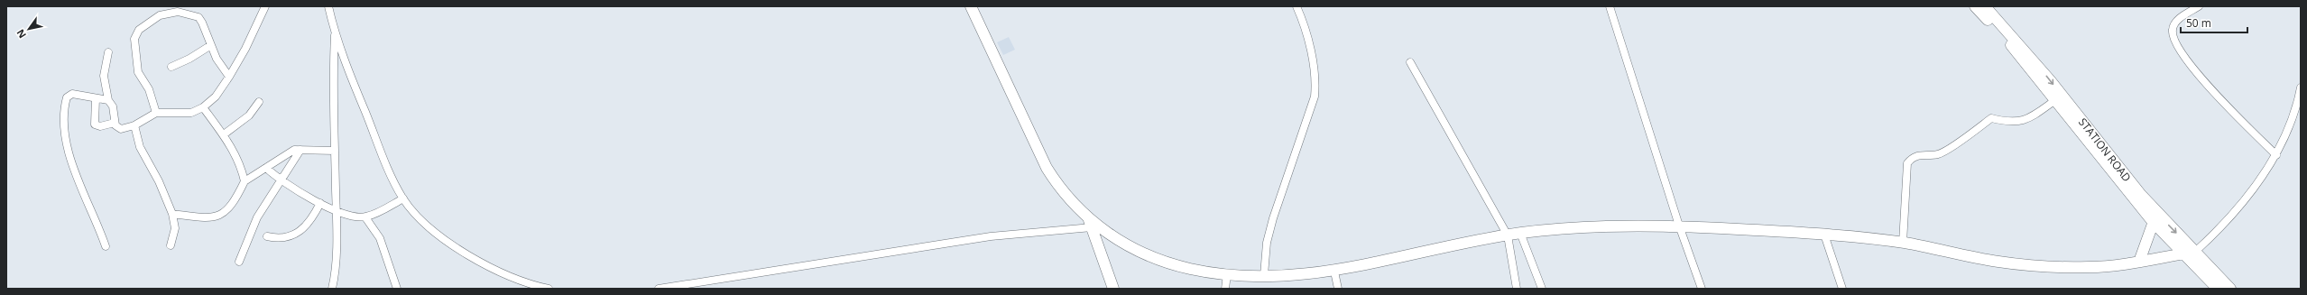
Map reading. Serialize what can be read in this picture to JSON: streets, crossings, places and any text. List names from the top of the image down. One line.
{"streets":{"street":["STATION ROAD"]},"scale_bar":"50 m","north":"bottom left"}
